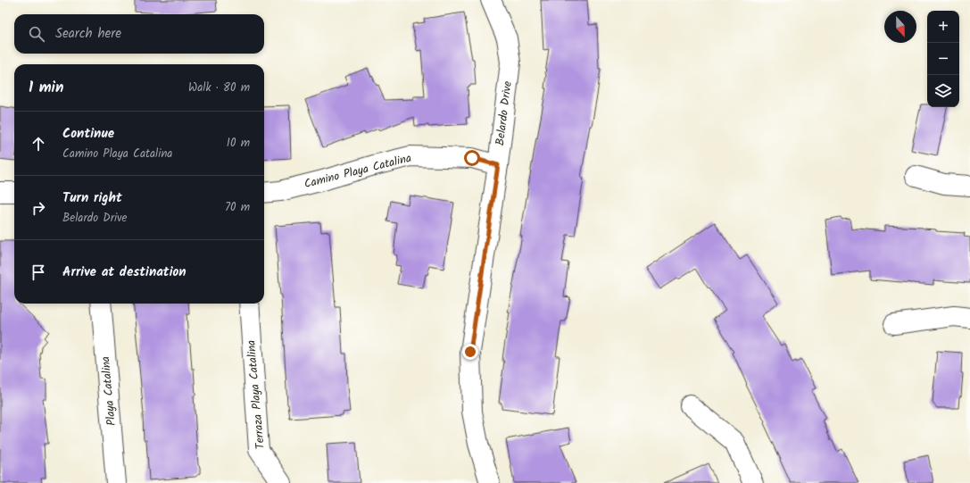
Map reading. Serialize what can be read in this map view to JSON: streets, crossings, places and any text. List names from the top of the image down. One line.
{"streets":{"street":["Belardo Drive","Camino Playa Catalina","Playa Catalina","Terraza Playa Catalina"]},"crossings":[["Belardo Drive","Camino Playa Catalina"]],"north":"bottom","page":{"map_buttons":["+","−"],"search":"Search here","heading":["1 min","Walk · 80 m"],"list":[["Continue","Camino Playa Catalina","10 m"],["Turn right","Belardo Drive","70 m"],"Arrive at destination"]}}
